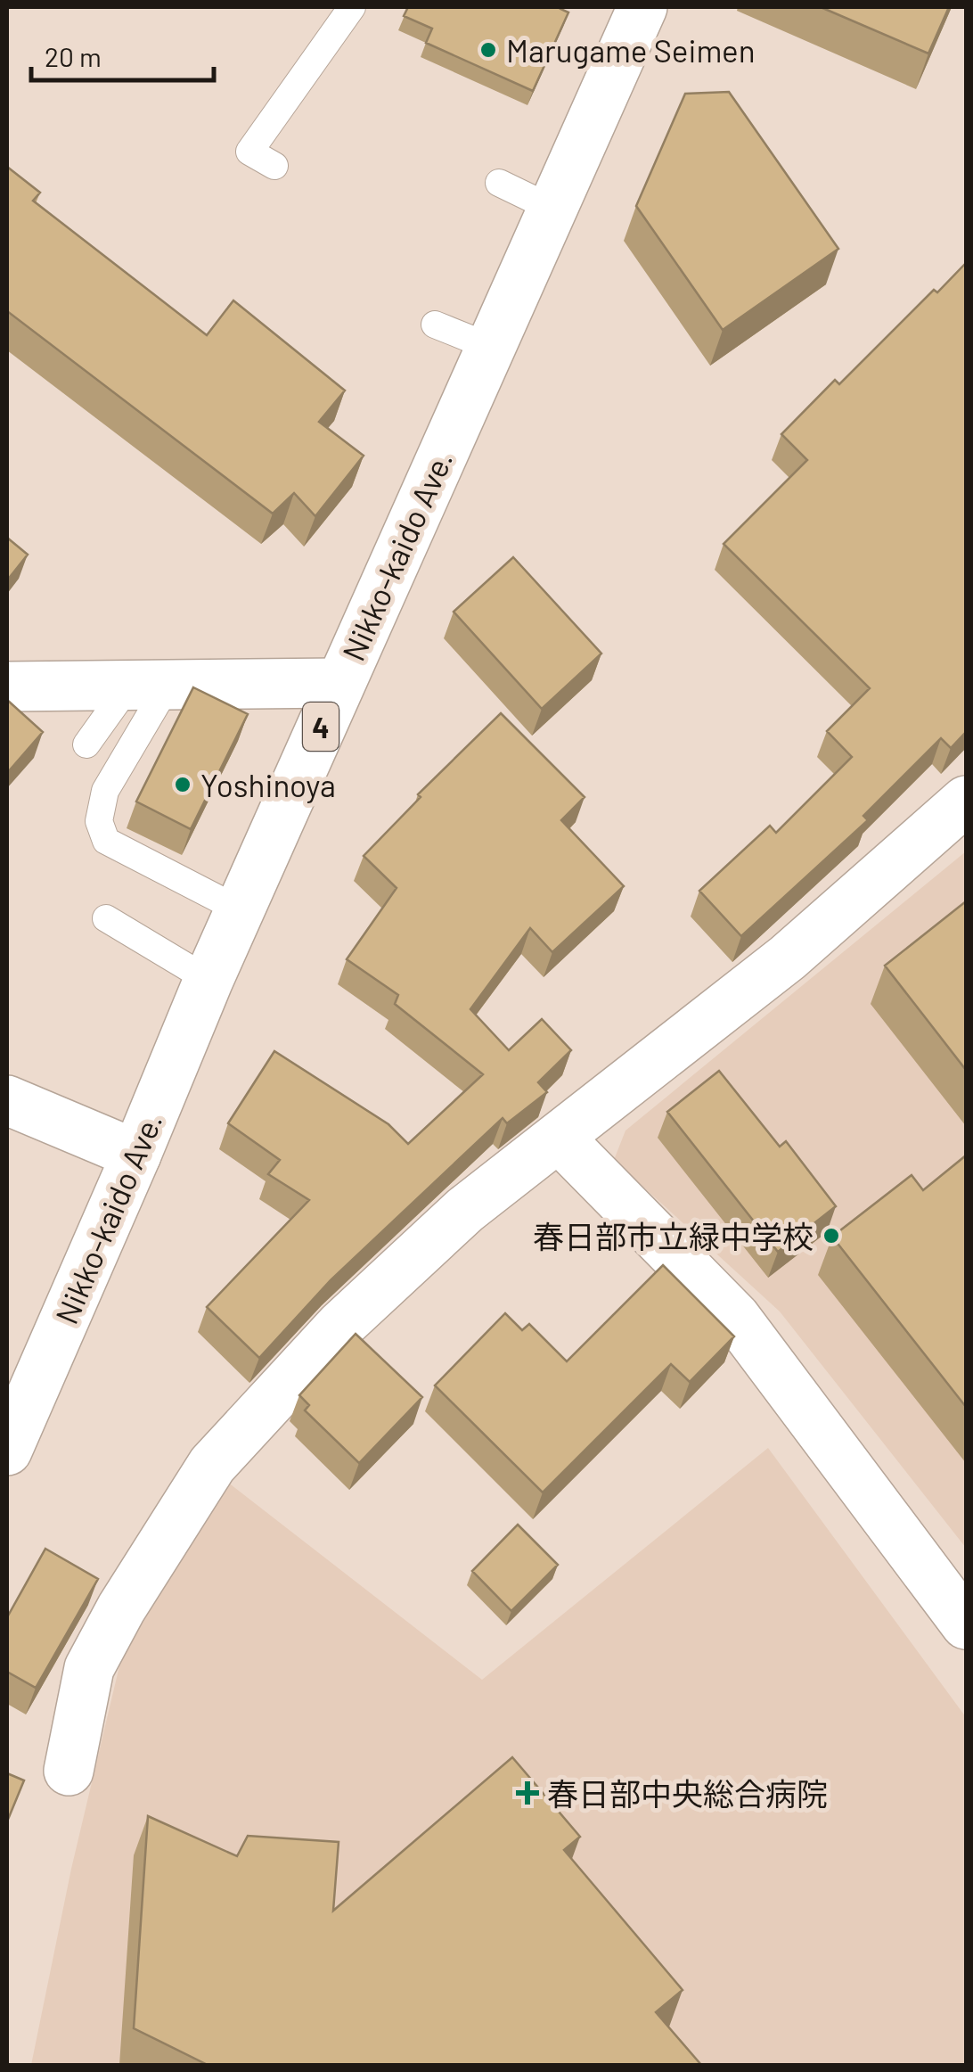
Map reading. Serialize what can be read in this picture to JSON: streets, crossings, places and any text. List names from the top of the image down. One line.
{"streets":{"main road":["Nikko-kaido Ave.","4"]},"places":{"other":["Marugame Seimen","Yoshinoya","春日部市立緑中学校"],"health":["春日部中央総合病院"]},"scale_bar":"20 m"}
